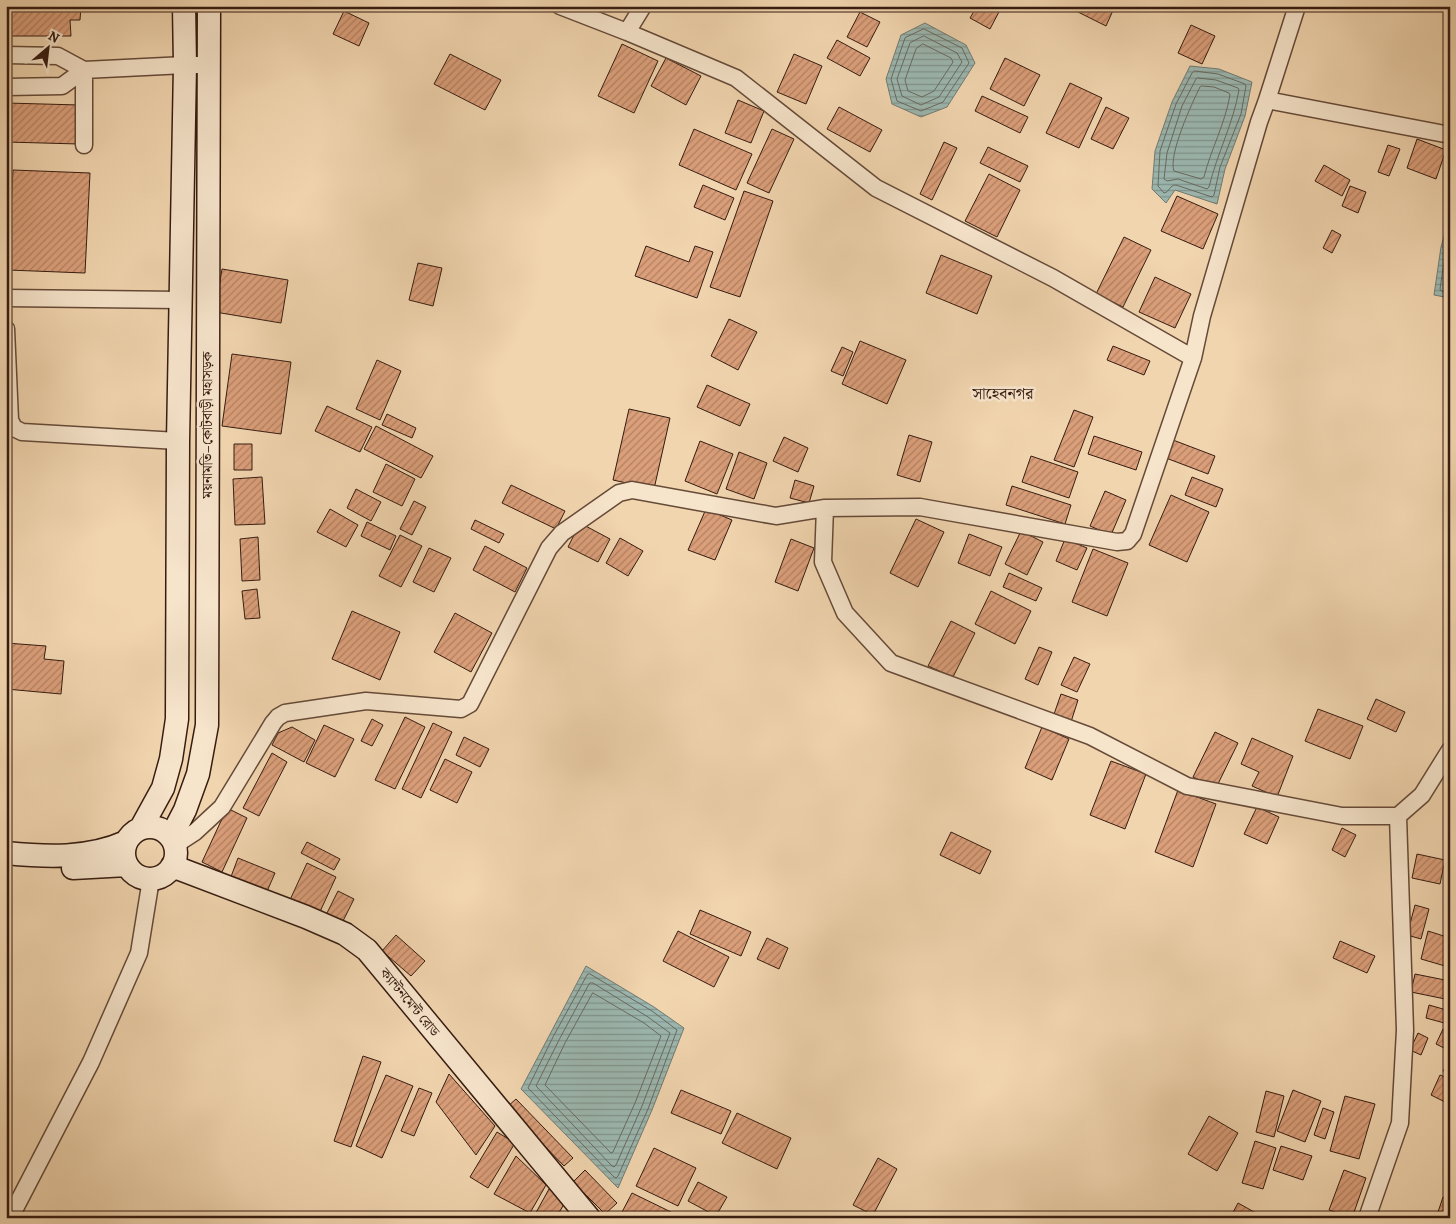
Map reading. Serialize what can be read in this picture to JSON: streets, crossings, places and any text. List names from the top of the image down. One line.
{"streets":{"main road":["ময়নামতি–কোটবাড়ী মহাসড়ক","ক্যান্টনমেন্ট রোড"]},"crossings":[["ময়নামতি–কোটবাড়ী মহাসড়ক","ক্যান্টনমেন্ট রোড"]],"districts":["সাহেবনগর"],"north":"top right"}
